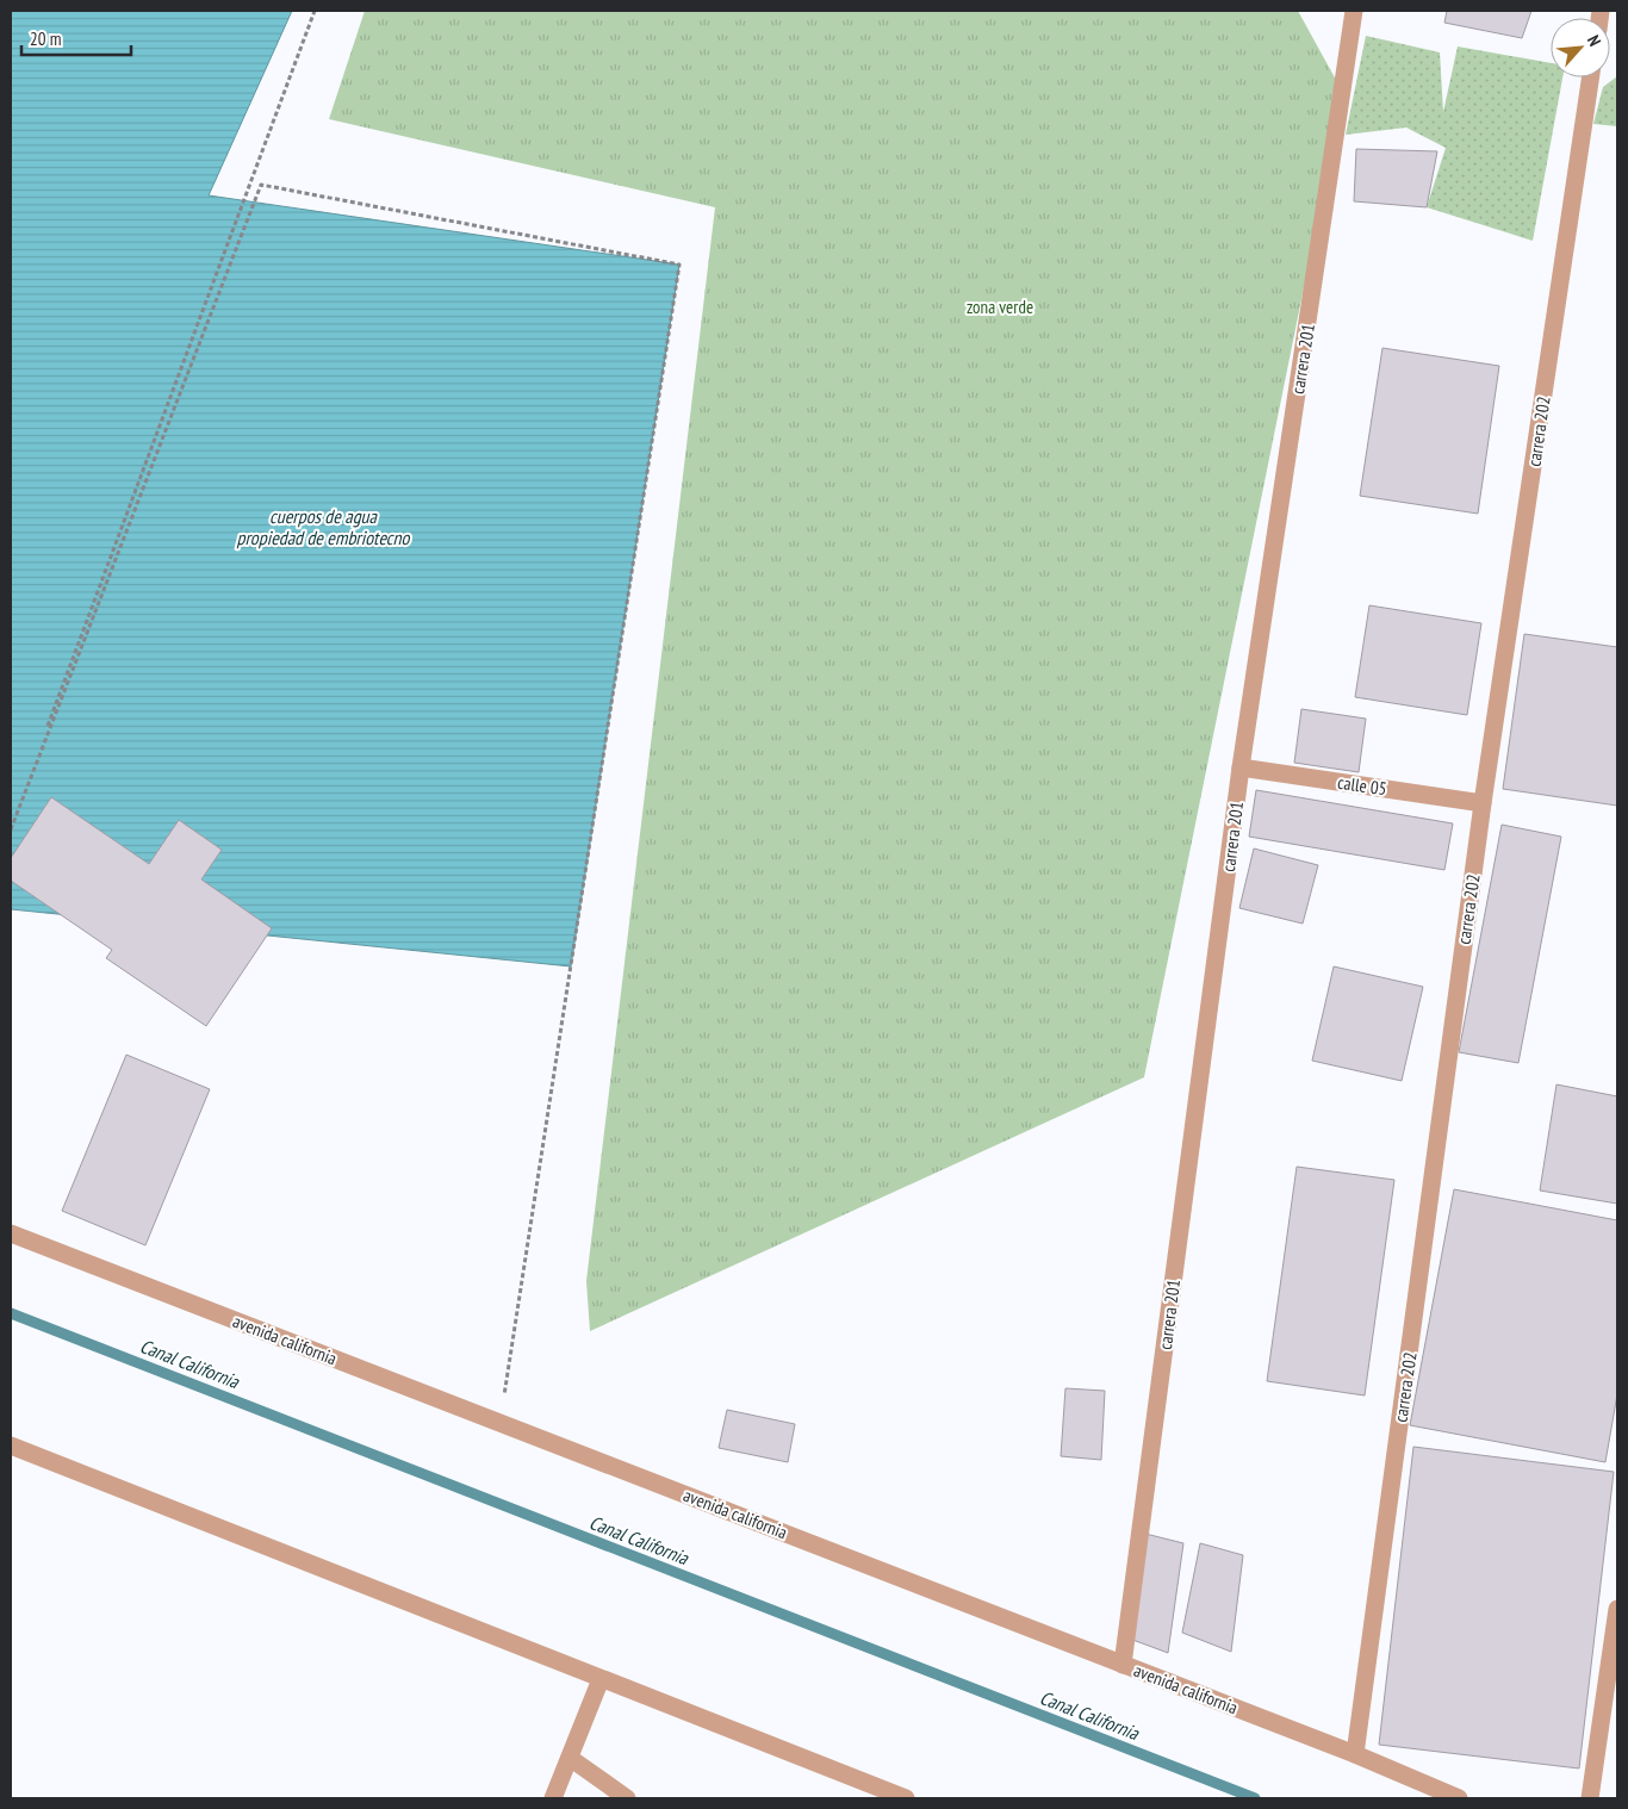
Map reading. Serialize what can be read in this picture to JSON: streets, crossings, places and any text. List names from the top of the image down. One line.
{"streets":{"street":["carrera 201","carrera 202","calle 05","avenida california"]},"crossings":[["carrera 201","calle 05"],["carrera 201","avenida california"],["carrera 202","calle 05"],["carrera 202","avenida california"]],"water":["cuerpos de agua propiedad de embriotecno","Canal California"],"parks":["zona verde"],"scale_bar":"20 m","north":"top right"}
